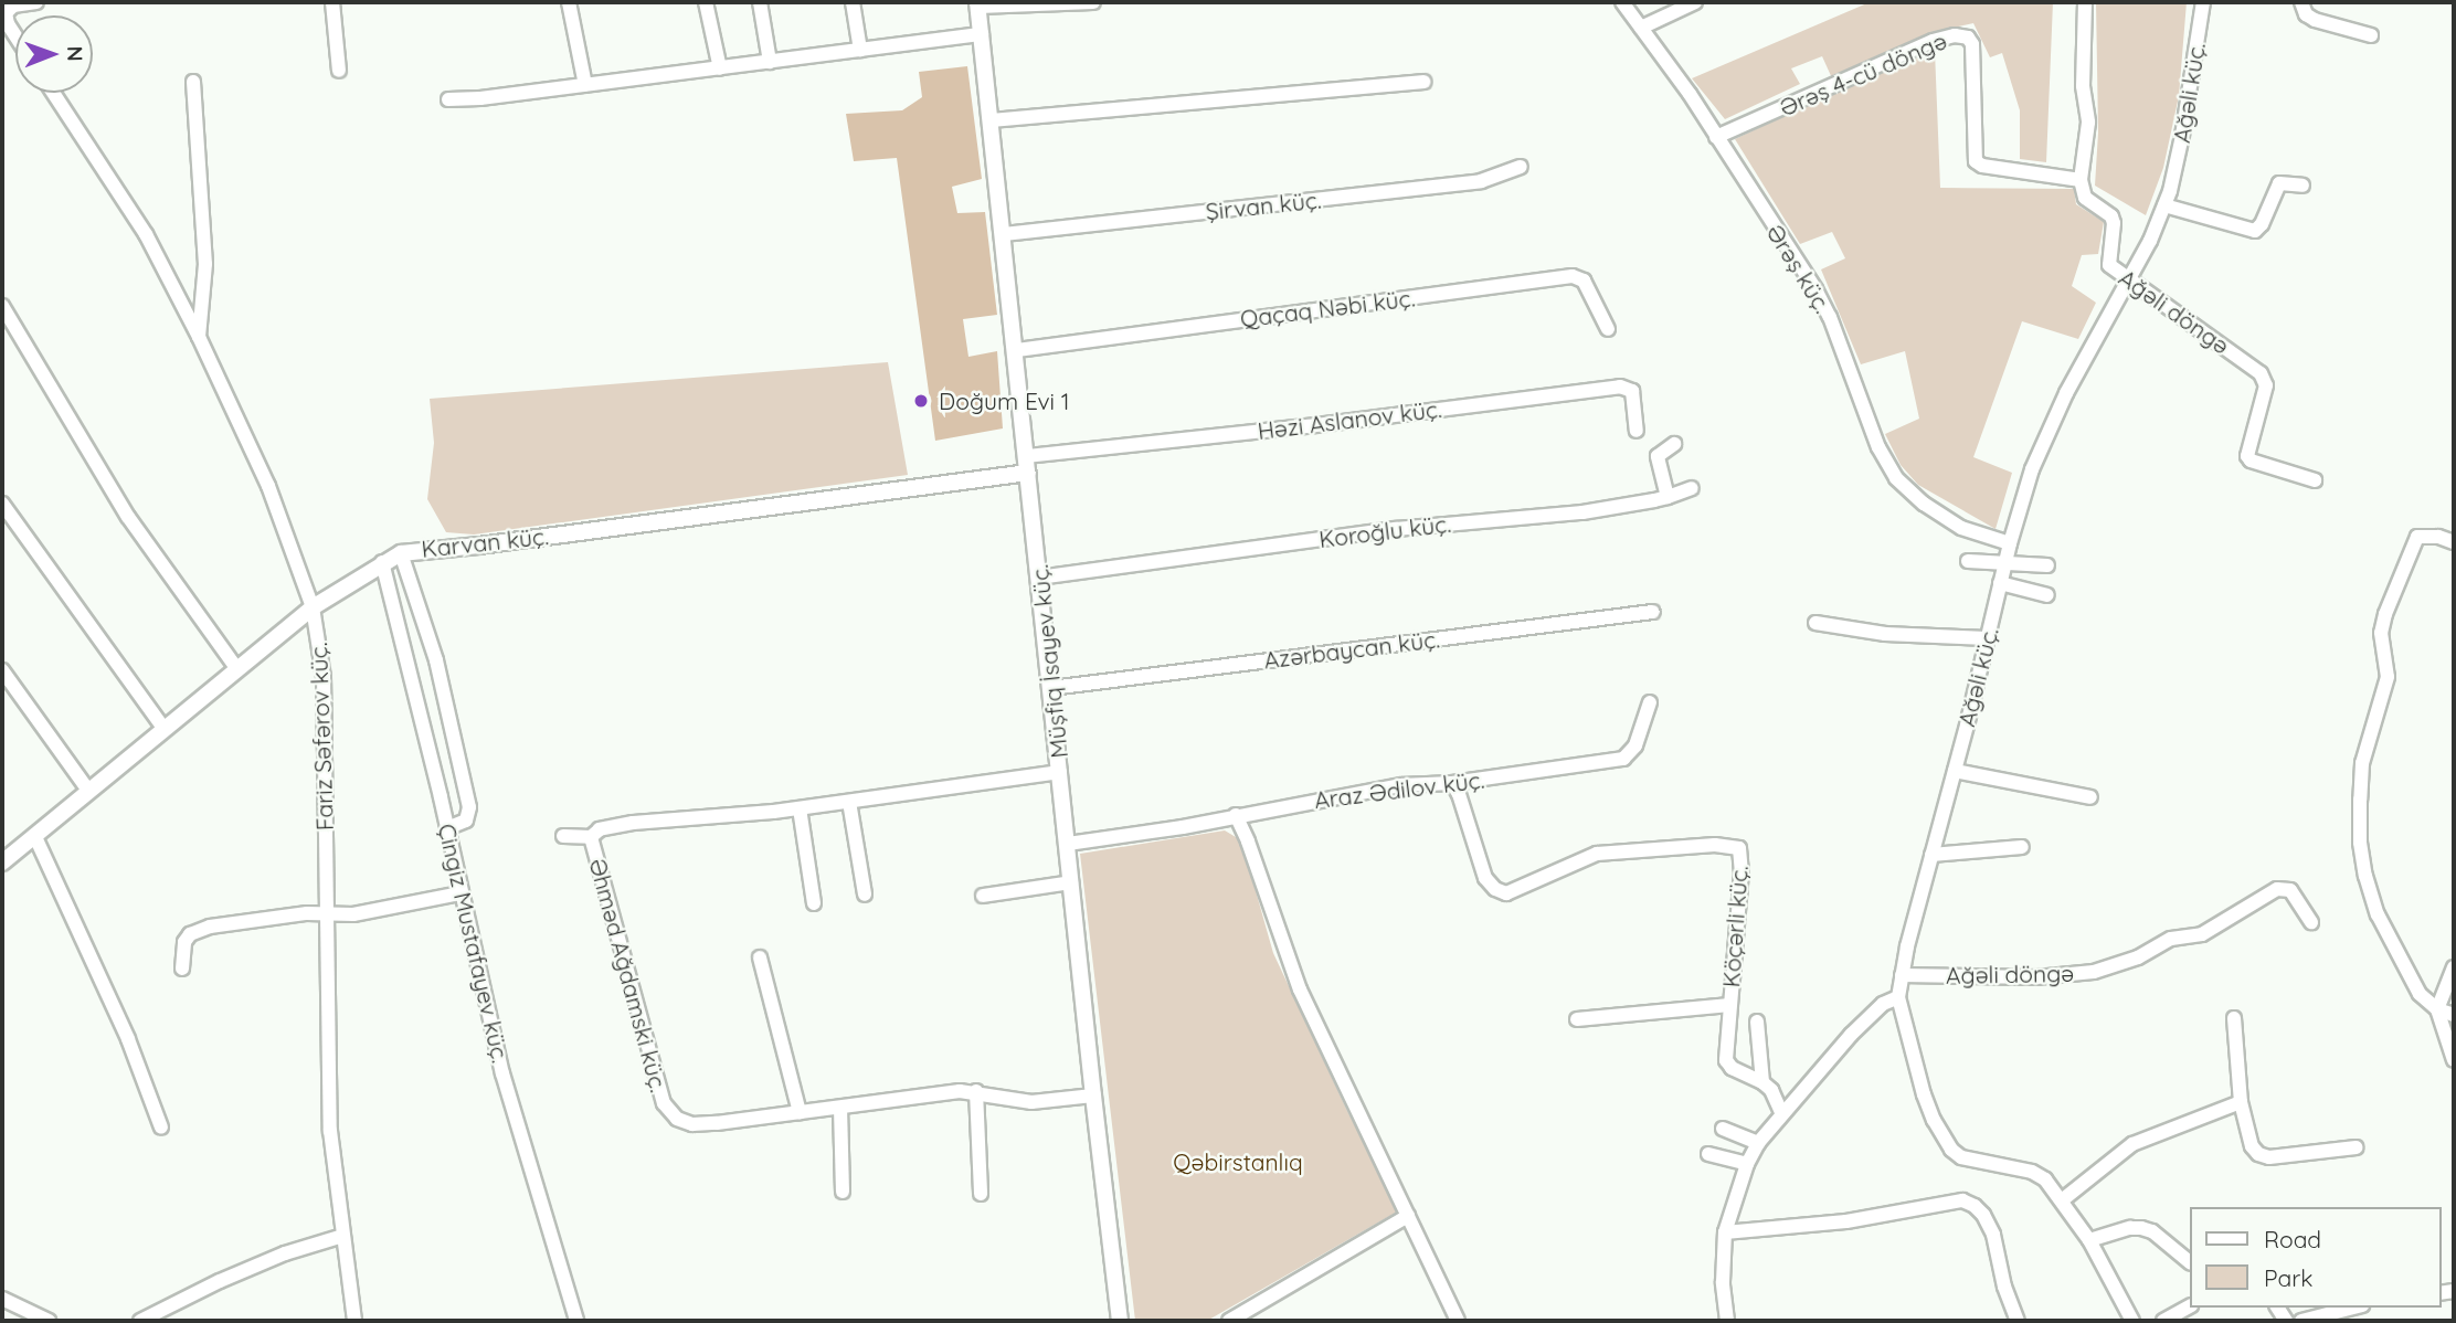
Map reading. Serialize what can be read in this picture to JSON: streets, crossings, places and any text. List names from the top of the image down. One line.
{"streets":{"street":["Ərəş 4-cü döngə","Ağəli küç.","Şirvan küç.","Ərəş küç.","Qaçaq Nəbi küç.","Ağəli döngə","Həzi Aslanov küç.","Koroğlu küç.","Karvan küç.","Azərbaycan küç.","Müşfiq İsayev küç.","Fariz Səfərov küç.","Araz Ədilov küç.","Köçərli küç.","Çingiz Mustafayev küç.","Əhməd Ağdamski küç."]},"crossings":[["Ərəş 4-cü döngə","Ərəş küç."],["Ərəş 4-cü döngə","Ağəli döngə"],["Ağəli küç.","Ərəş küç."],["Ağəli küç.","Ağəli döngə"],["Şirvan küç.","Müşfiq İsayev küç."],["Qaçaq Nəbi küç.","Müşfiq İsayev küç."],["Həzi Aslanov küç.","Müşfiq İsayev küç."],["Koroğlu küç.","Müşfiq İsayev küç."],["Karvan küç.","Müşfiq İsayev küç."],["Karvan küç.","Fariz Səfərov küç."],["Karvan küç.","Çingiz Mustafayev küç."],["Azərbaycan küç.","Müşfiq İsayev küç."],["Müşfiq İsayev küç.","Araz Ədilov küç."],["Müşfiq İsayev küç.","Əhməd Ağdamski küç."],["Araz Ədilov küç.","Köçərli küç."]],"parks":["Qəbirstanlıq"],"places":["Doğum Evi 1"],"legend":["Road","Park"],"north":"right"}
